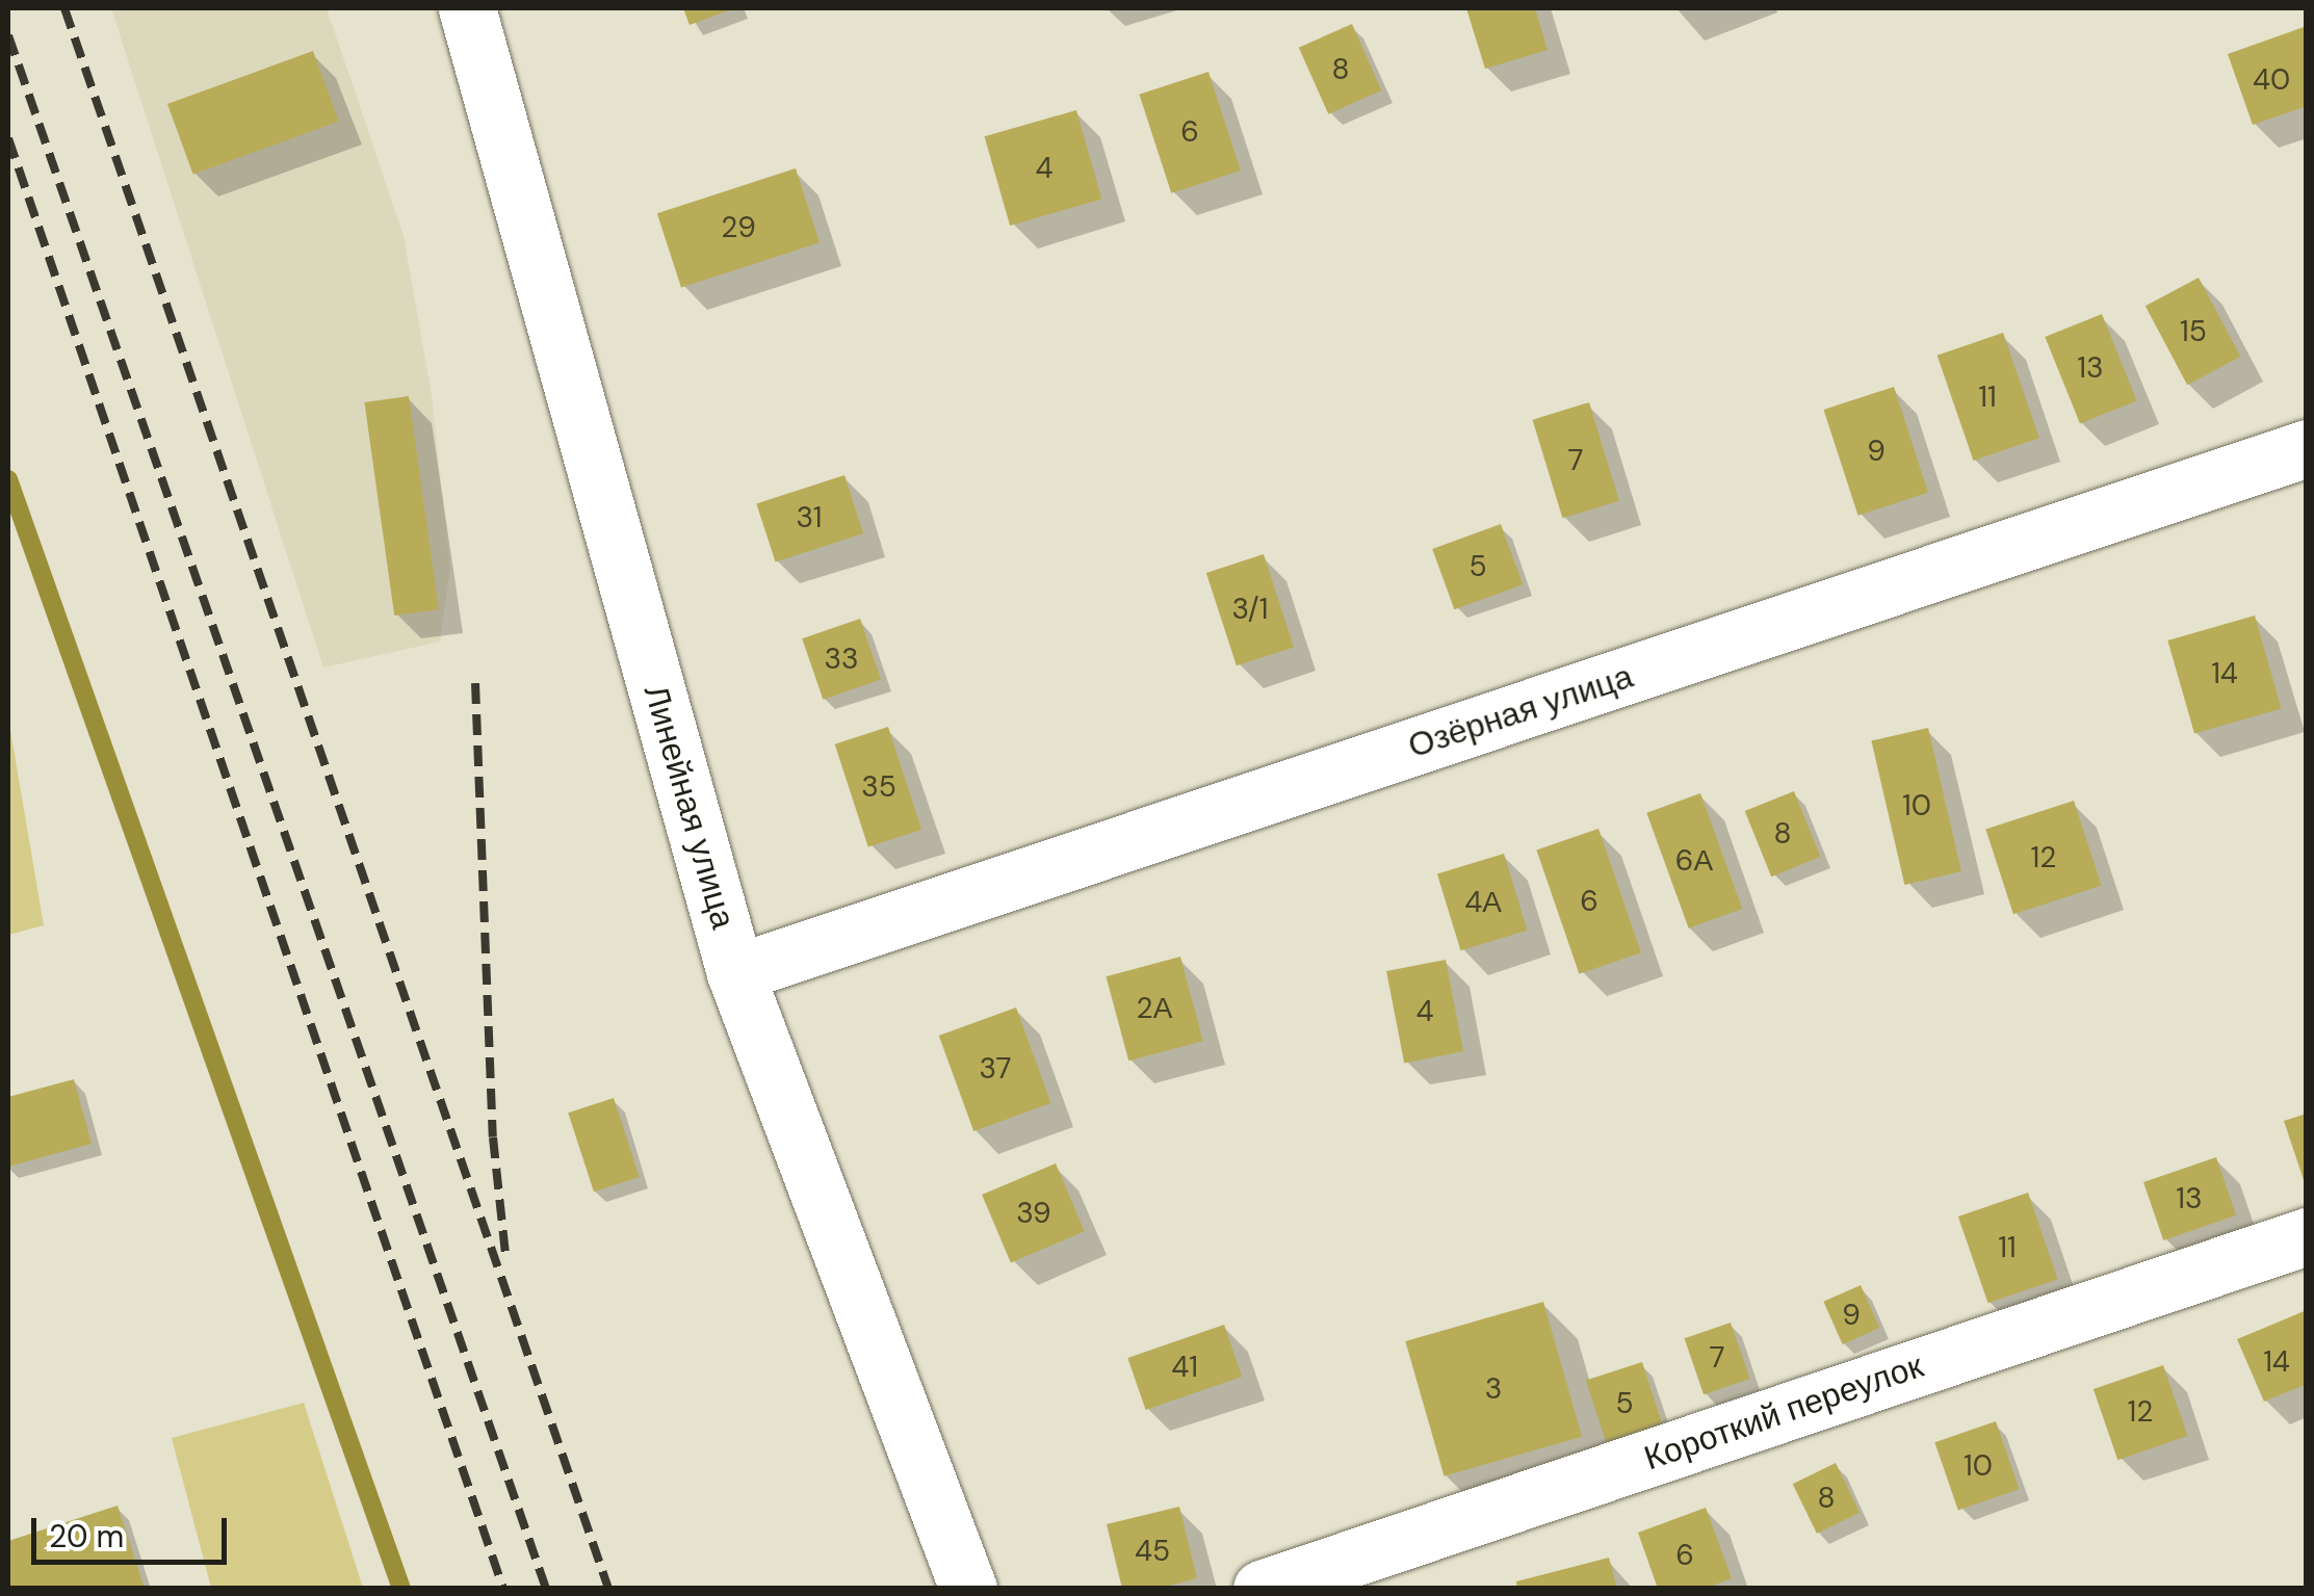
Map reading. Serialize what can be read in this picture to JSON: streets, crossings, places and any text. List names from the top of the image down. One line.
{"streets":{"street":["Озёрная улица","Линейная улица","Короткий переулок"]},"crossings":[["Озёрная улица","Линейная улица"]],"house_numbers":["8","40","6","4","29","15","13","11","9","7","31","5","3/1","33","14","35","10","8","12","6А","6","4А","2А","4","37","13","39","11","9","7","14","41","3","5","12","10","8","45","6"],"scale_bar":"20 m"}
